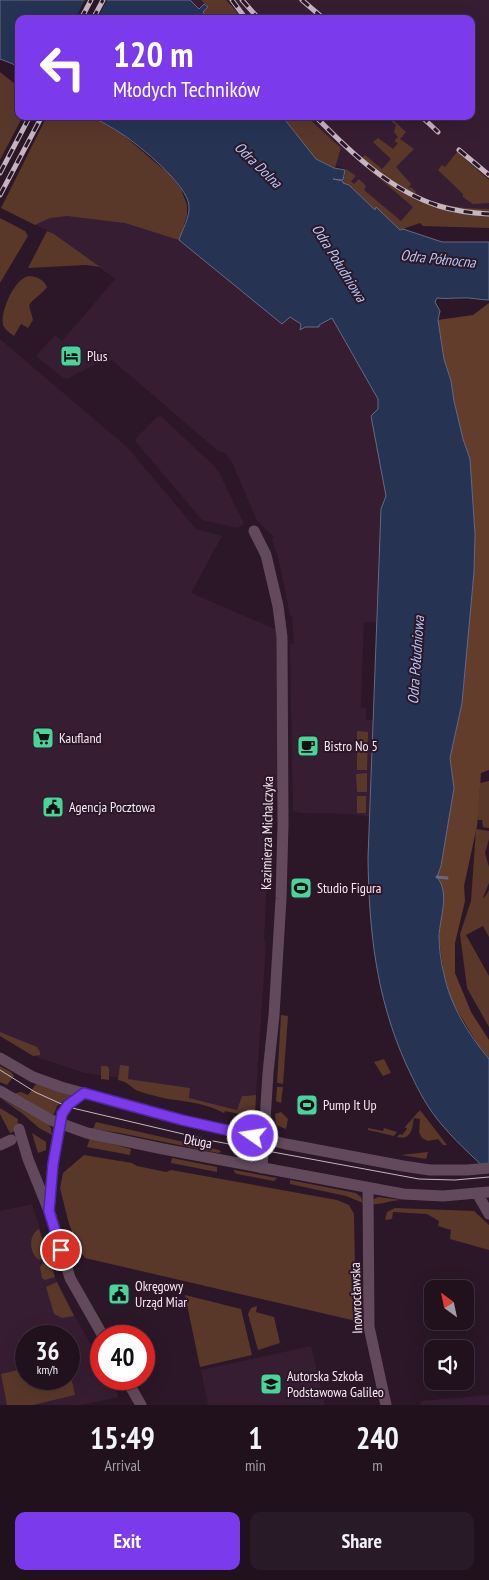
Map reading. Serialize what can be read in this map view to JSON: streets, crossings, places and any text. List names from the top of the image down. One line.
{"streets":{"street":["Kazimierza Michalczyka","Długa","Inowrocławska"]},"crossings":[["Kazimierza Michalczyka","Długa"],["Długa","Inowrocławska"]],"water":["Odra Dolna","Odra Północna","Odra Południowa"],"places":{"hotel":["Plus"],"supermarket":["Kaufland"],"cafe":["Bistro No 5"],"public building":["Agencja Pocztowa","Okręgowy Urząd Miar"],"sports":["Studio Figura","Pump It Up"],"school or university":["Autorska Szkoła Podstawowa Galileo"]},"north":"top left","page":{"turn":["120 m","Młodych Techników"],"speed":"36 km/h","limit":"40","eta":["15:49","Arrival","1","min","240","m"],"buttons":["Exit","Share"]}}
